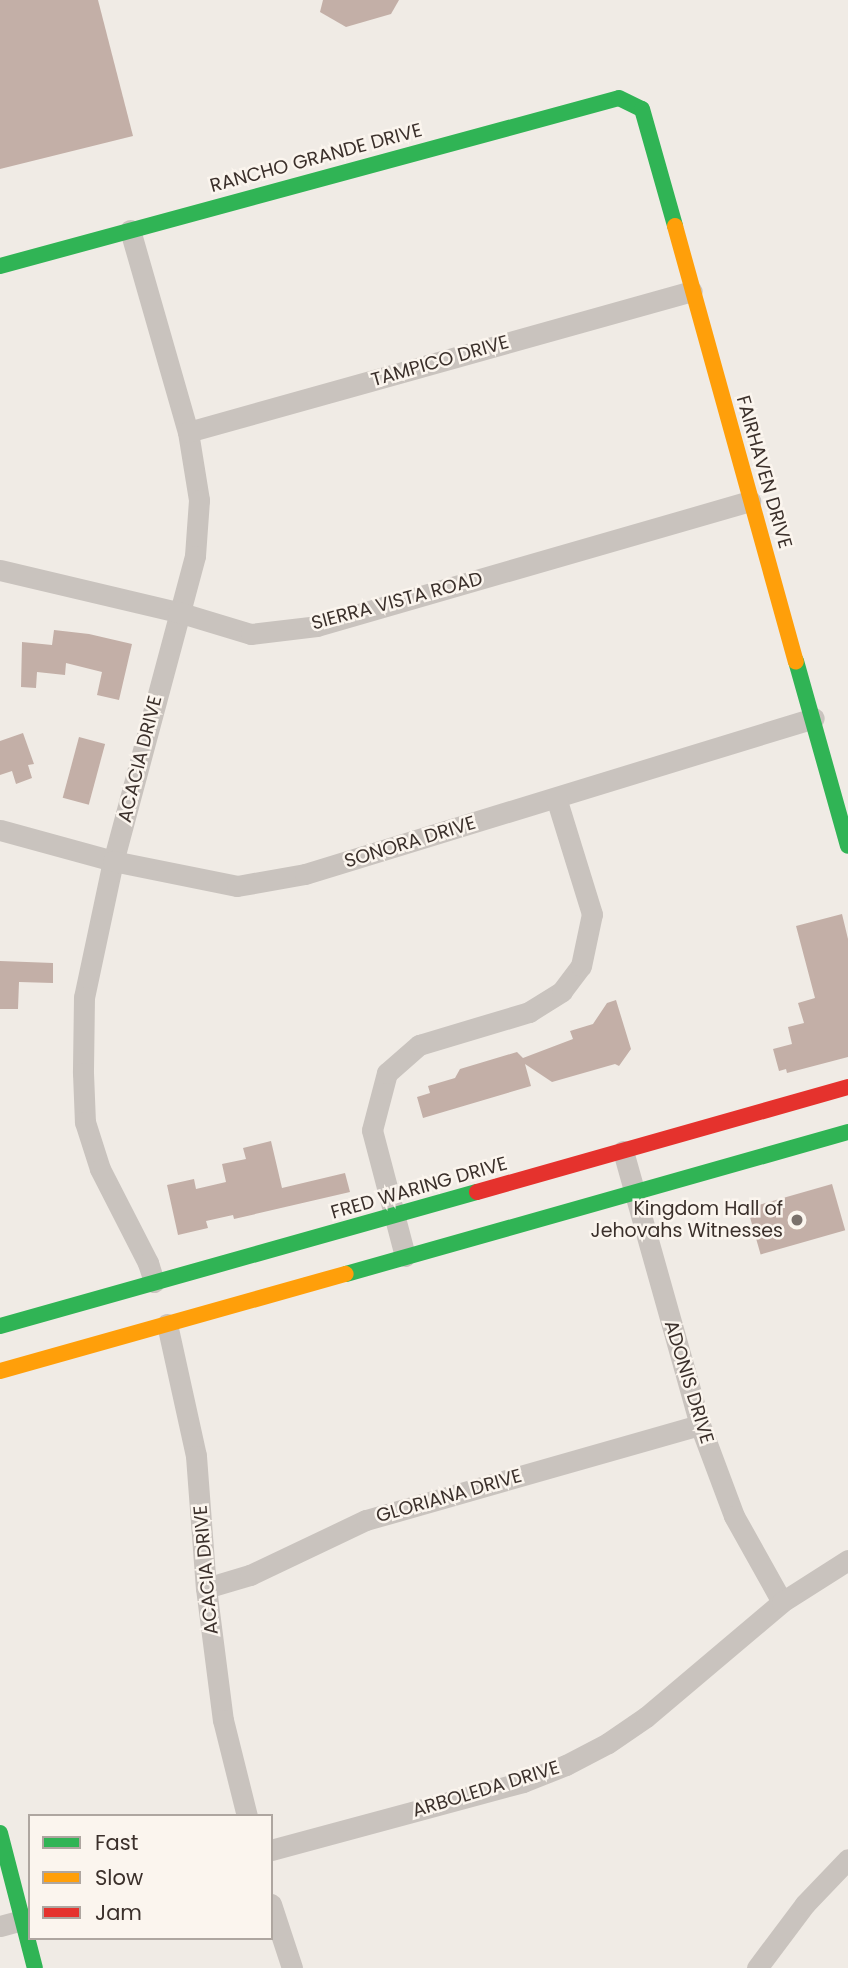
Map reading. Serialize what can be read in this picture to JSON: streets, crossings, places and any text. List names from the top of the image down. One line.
{"streets":{"main road":["RANCHO GRANDE DRIVE","FAIRHAVEN DRIVE","FRED WARING DRIVE"],"street":["TAMPICO DRIVE","SIERRA VISTA ROAD","ACACIA DRIVE","SONORA DRIVE","ADONIS DRIVE","GLORIANA DRIVE","ARBOLEDA DRIVE"]},"crossings":[["RANCHO GRANDE DRIVE","FAIRHAVEN DRIVE"],["RANCHO GRANDE DRIVE","ACACIA DRIVE"],["TAMPICO DRIVE","FAIRHAVEN DRIVE"],["TAMPICO DRIVE","ACACIA DRIVE"],["FAIRHAVEN DRIVE","SIERRA VISTA ROAD"],["FAIRHAVEN DRIVE","SONORA DRIVE"],["SIERRA VISTA ROAD","ACACIA DRIVE"],["ACACIA DRIVE","SONORA DRIVE"],["ACACIA DRIVE","FRED WARING DRIVE"],["ACACIA DRIVE","GLORIANA DRIVE"],["FRED WARING DRIVE","ADONIS DRIVE"],["ADONIS DRIVE","GLORIANA DRIVE"],["ADONIS DRIVE","ARBOLEDA DRIVE"]],"places":["Kingdom Hall of Jehovahs Witnesses"],"legend":["Fast","Slow","Jam"]}
